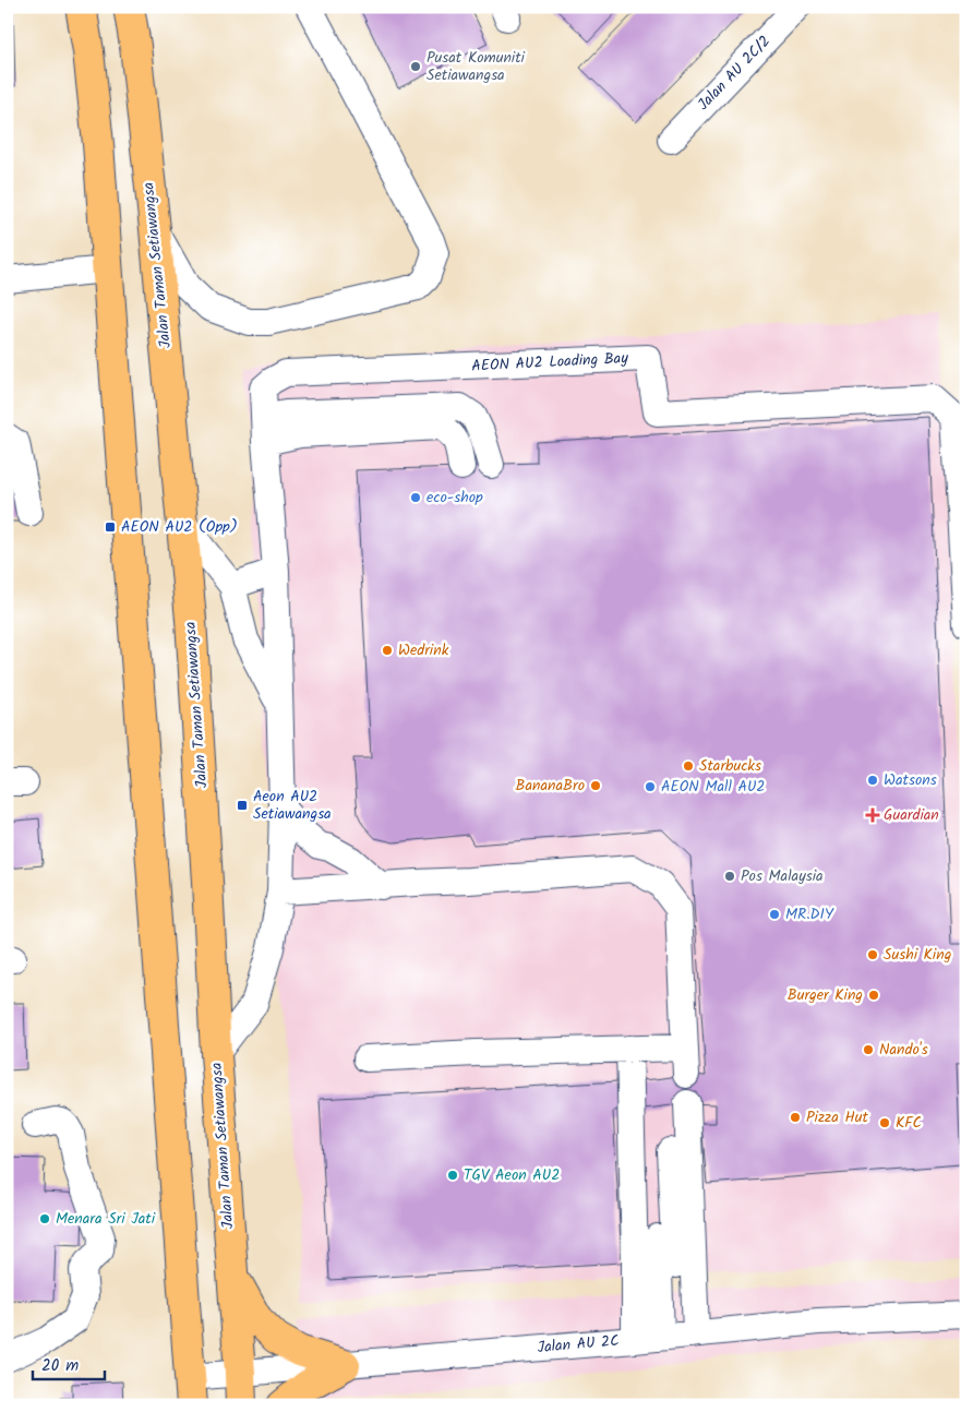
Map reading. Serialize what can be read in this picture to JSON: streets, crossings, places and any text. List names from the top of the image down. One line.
{"streets":{"main road":["Jalan Taman Setiawangsa"],"street":["Jalan AU 2C/2","AEON AU2 Loading Bay","Jalan AU 2C"]},"crossings":[["Jalan Taman Setiawangsa","Jalan AU 2C"]],"places":{"other":["Pusat Komuniti Setiawangsa","eco-shop","Wedrink","Starbucks","Watsons","BananaBro","AEON Mall AU2","Pos Malaysia","MR.DIY","Sushi King","Burger King","Nando's","Pizza Hut","KFC","TGV Aeon AU2","Menara Sri Jati"],"transit":["AEON AU2 (Opp)","Aeon AU2 Setiawangsa"],"health":["Guardian"]},"scale_bar":"20 m"}
